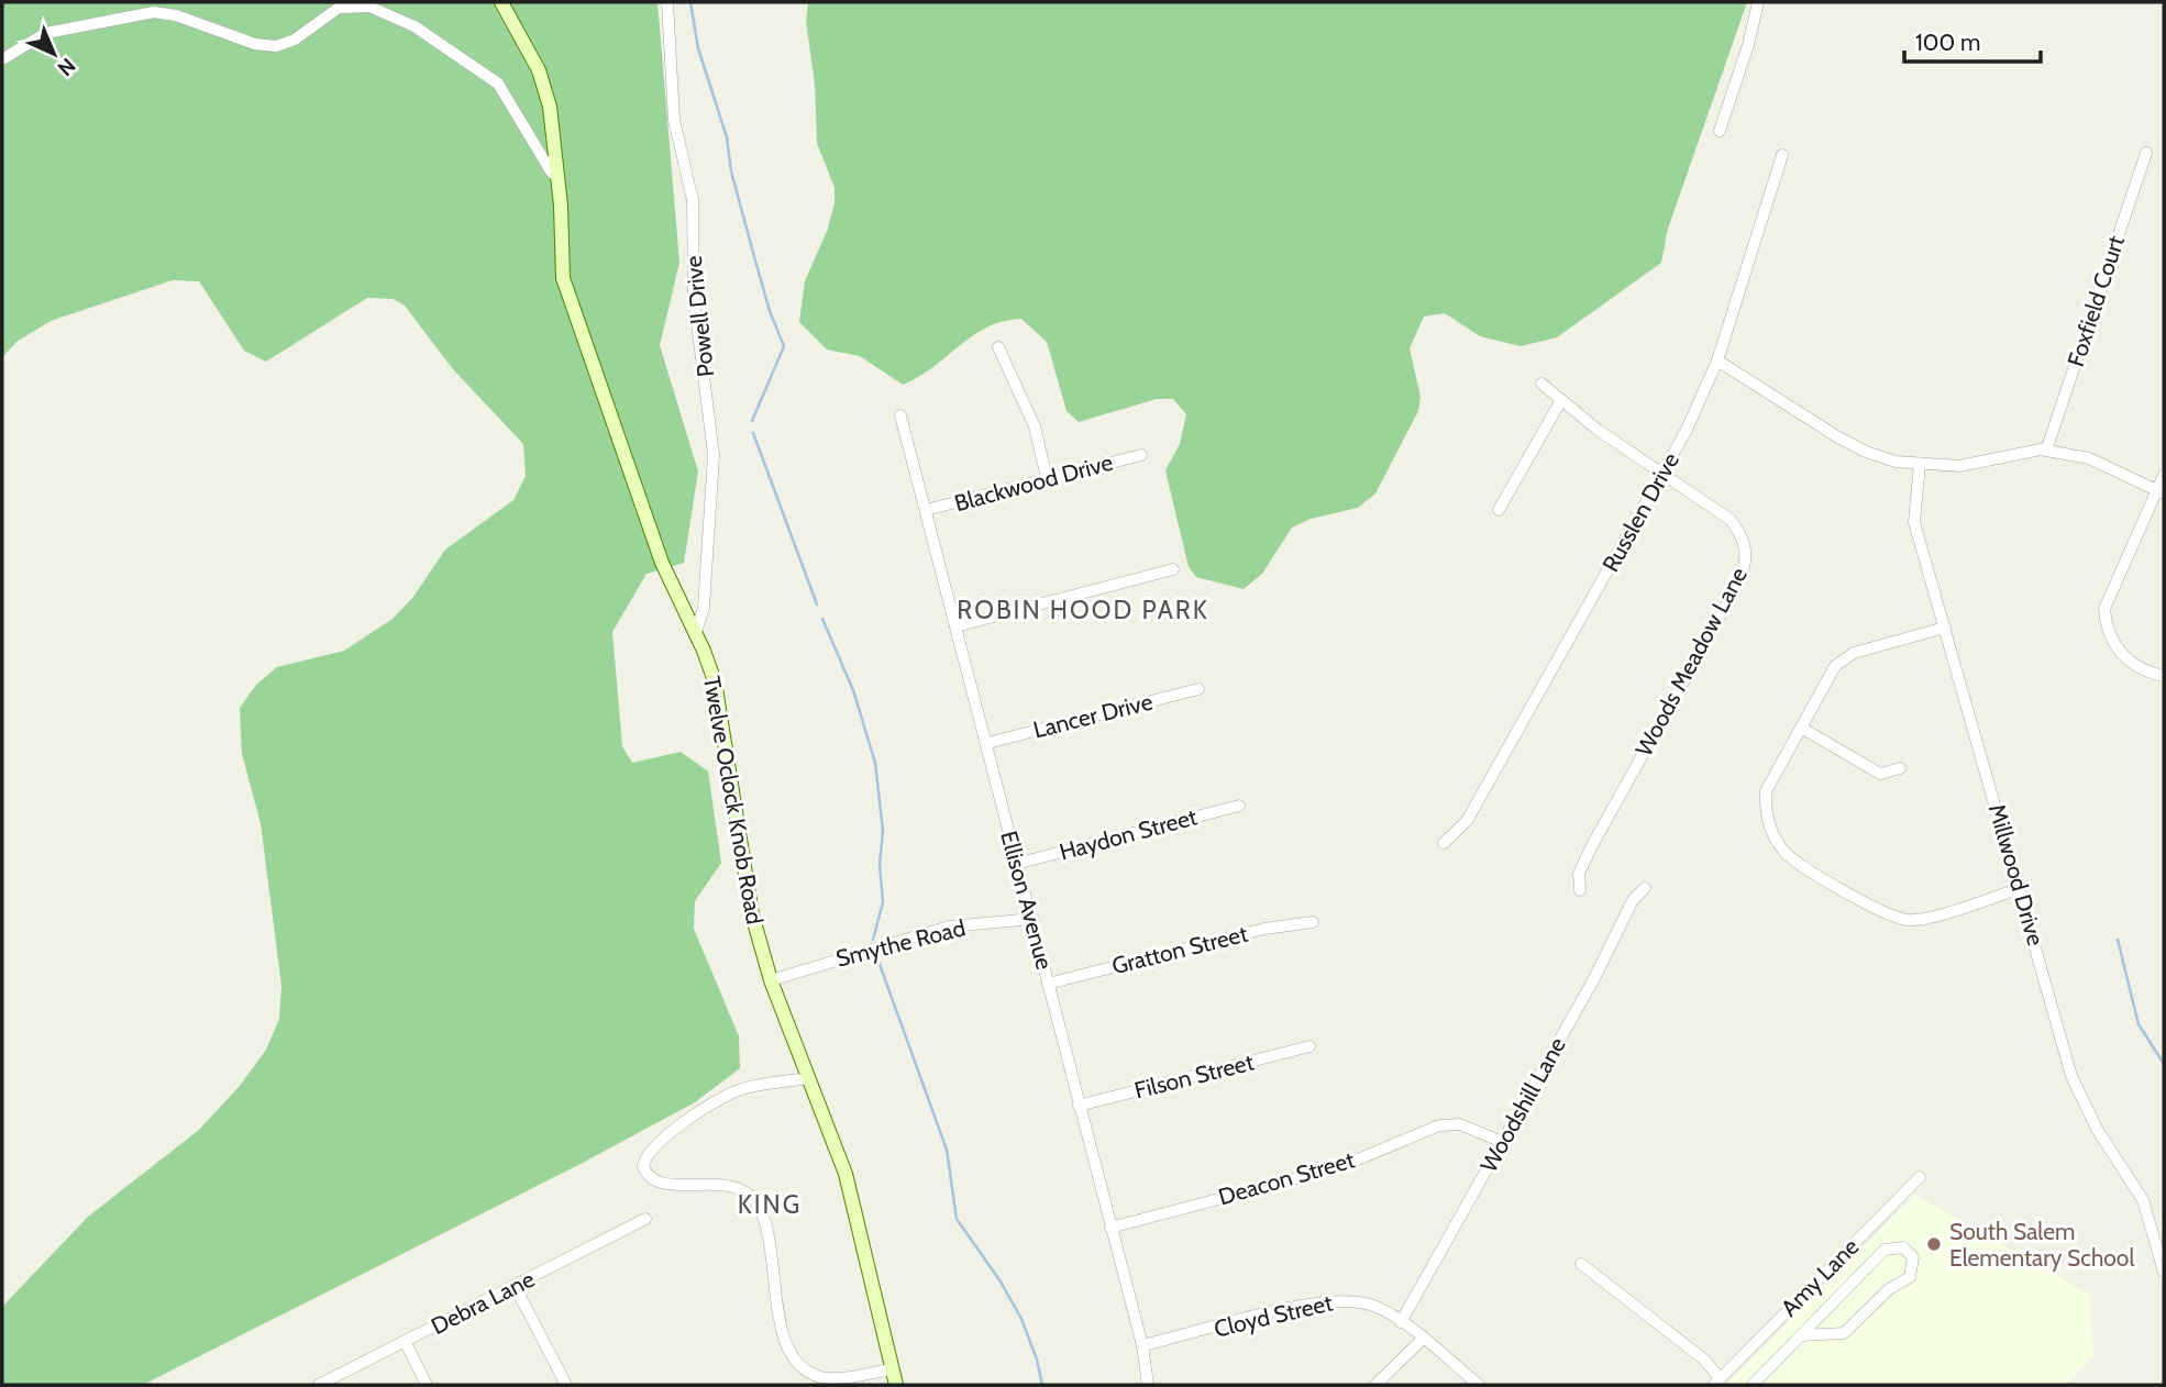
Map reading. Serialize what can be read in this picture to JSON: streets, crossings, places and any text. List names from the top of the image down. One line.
{"streets":{"street":["Foxfield Court","Powell Drive","Blackwood Drive","Russlen Drive","Woods Meadow Lane","Lancer Drive","Twelve Oclock Knob Road","Haydon Street","Millwood Drive","Ellison Avenue","Smythe Road","Gratton Street","Filson Street","Woodshill Lane","Deacon Street","Amy Lane","Debra Lane","Cloyd Street"]},"crossings":[["Powell Drive","Twelve Oclock Knob Road"],["Blackwood Drive","Ellison Avenue"],["Russlen Drive","Woods Meadow Lane"],["Lancer Drive","Ellison Avenue"],["Twelve Oclock Knob Road","Smythe Road"],["Haydon Street","Ellison Avenue"],["Ellison Avenue","Smythe Road"],["Ellison Avenue","Gratton Street"],["Ellison Avenue","Filson Street"],["Ellison Avenue","Deacon Street"],["Ellison Avenue","Cloyd Street"],["Woodshill Lane","Deacon Street"],["Woodshill Lane","Cloyd Street"]],"districts":["ROBIN HOOD PARK","KING"],"places":["South Salem Elementary School"],"scale_bar":"100 m","north":"bottom right"}
